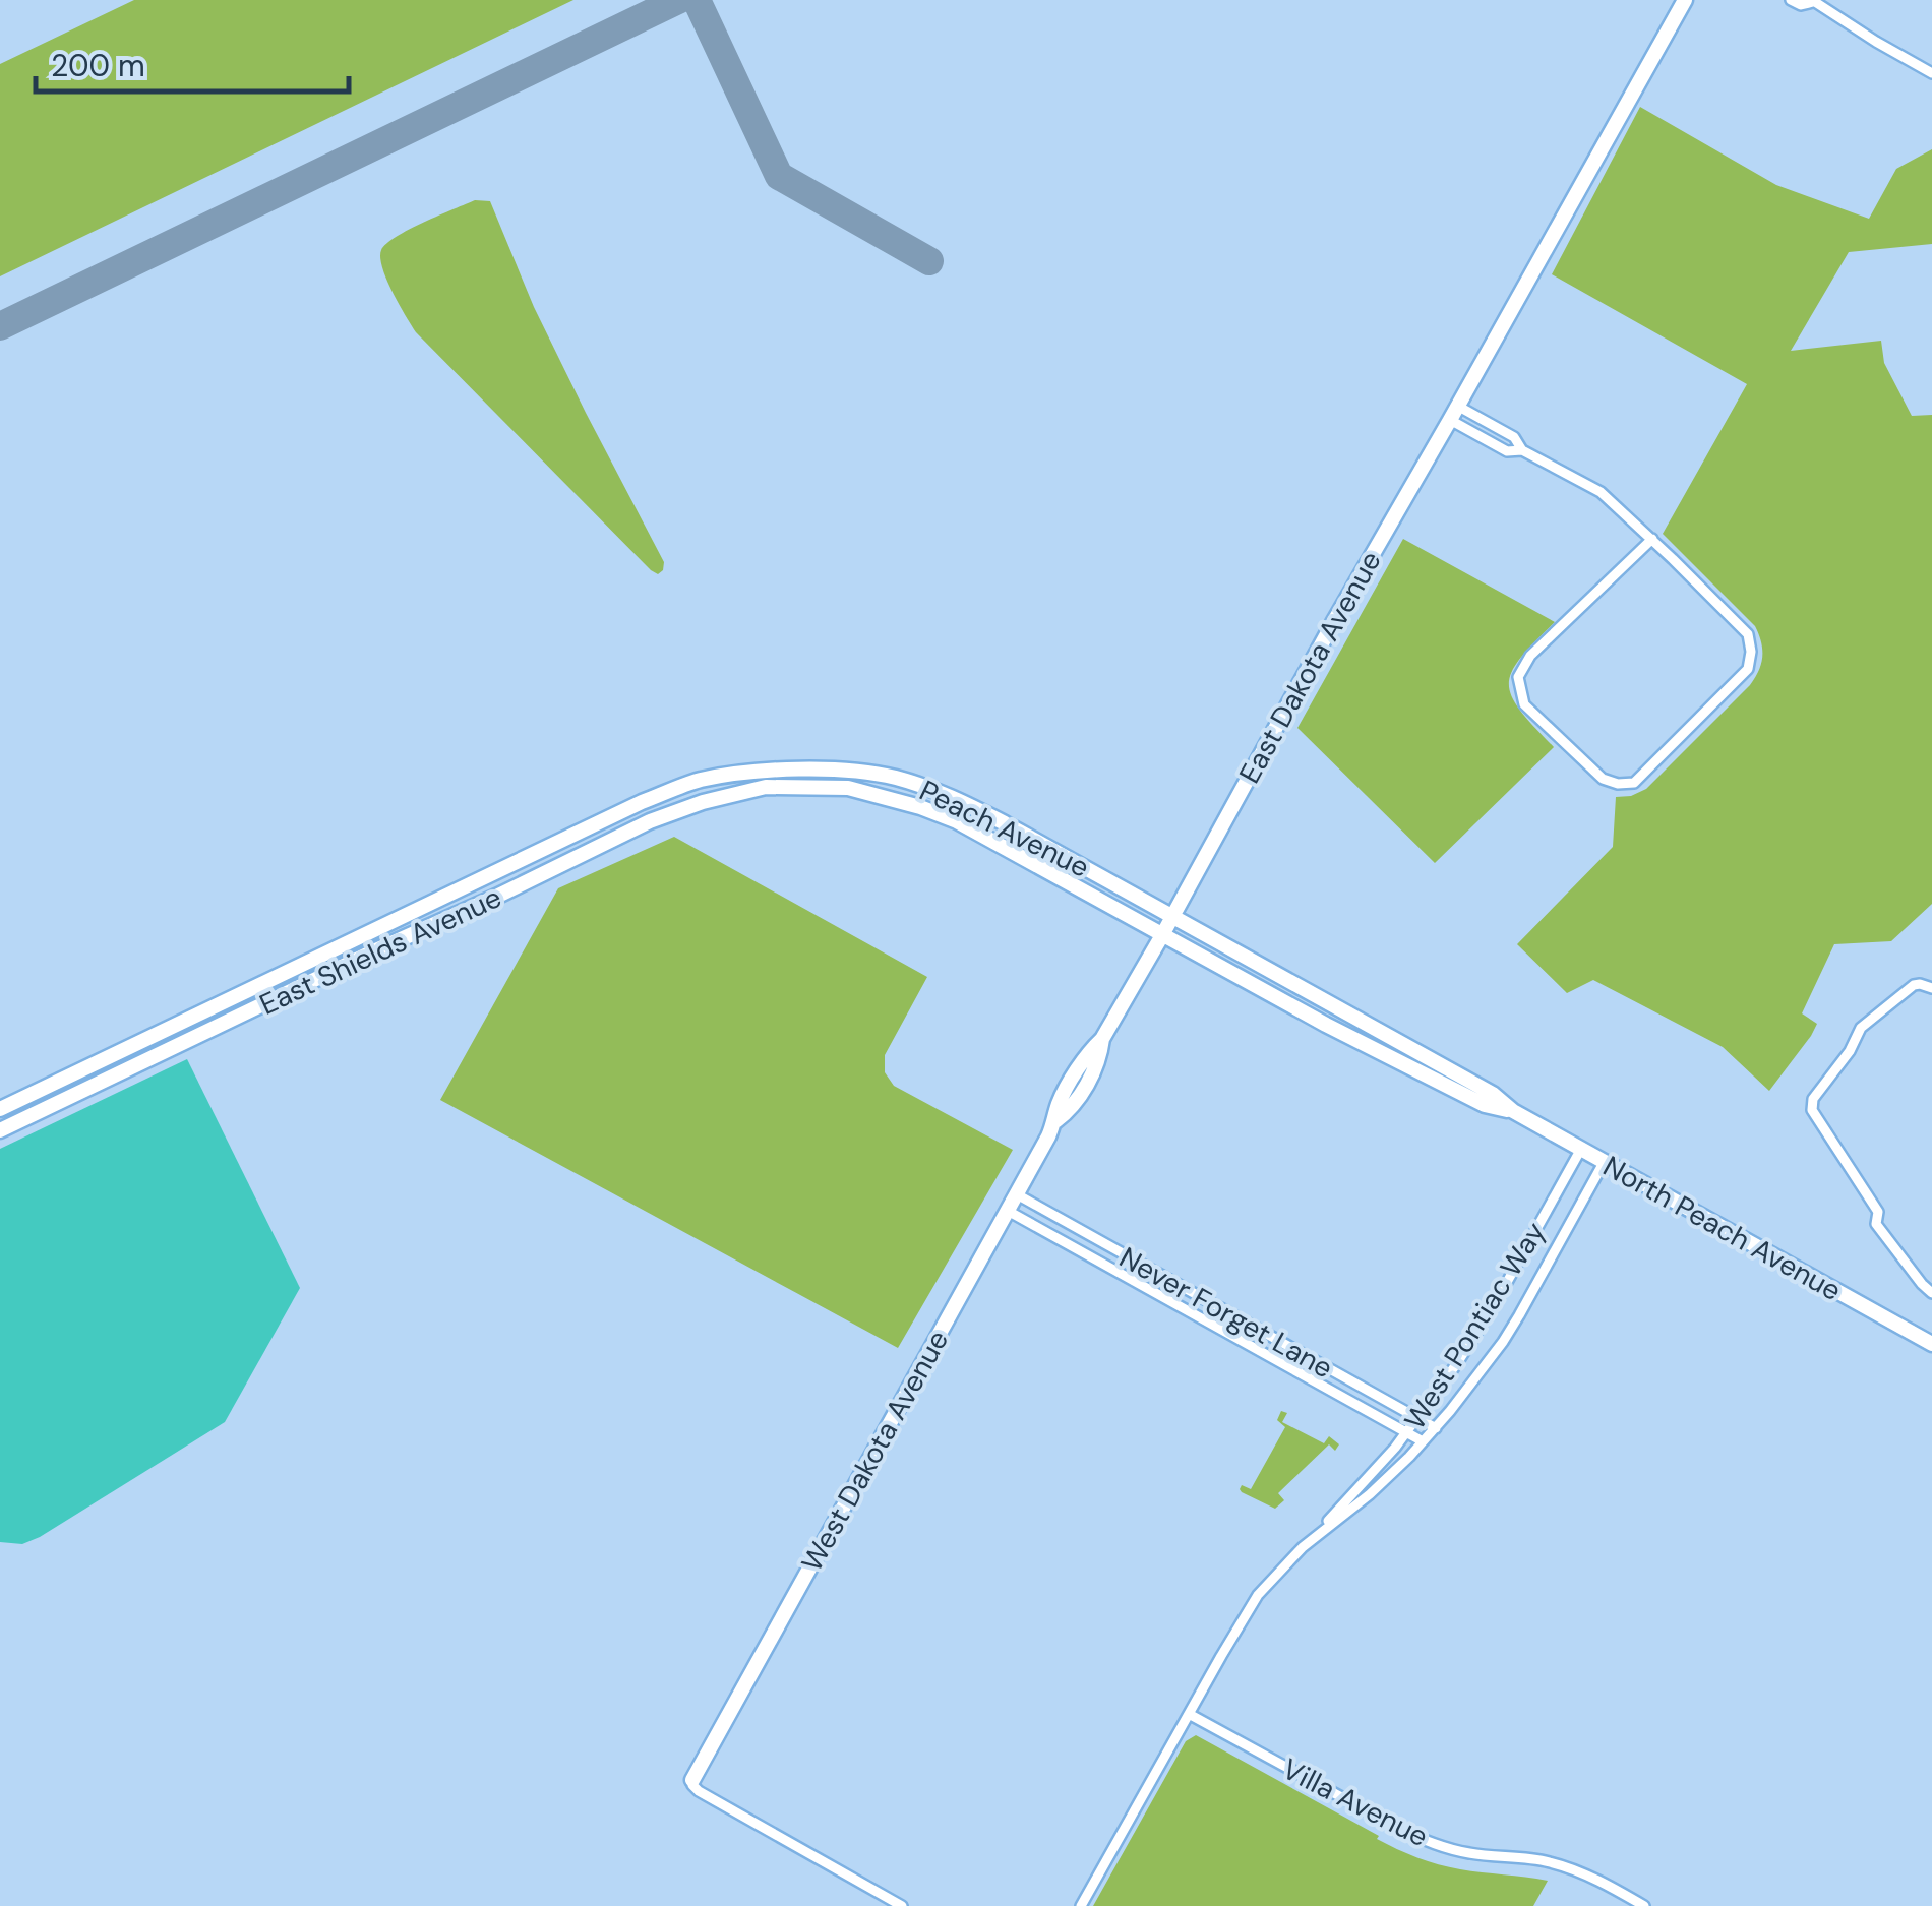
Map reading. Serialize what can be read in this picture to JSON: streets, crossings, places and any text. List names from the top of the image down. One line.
{"streets":{"main road":["East Dakota Avenue","Peach Avenue","East Shields Avenue","North Peach Avenue","West Dakota Avenue"],"street":["Never Forget Lane","West Pontiac Way","Villa Avenue"]},"crossings":[["East Dakota Avenue","Peach Avenue"],["East Dakota Avenue","North Peach Avenue"],["East Dakota Avenue","West Dakota Avenue"],["Peach Avenue","East Shields Avenue"],["Peach Avenue","North Peach Avenue"],["Peach Avenue","West Dakota Avenue"],["North Peach Avenue","West Pontiac Way"],["North Peach Avenue","West Dakota Avenue"],["Never Forget Lane","West Pontiac Way"],["Never Forget Lane","West Dakota Avenue"],["West Pontiac Way","Villa Avenue"]],"scale_bar":"200 m"}
